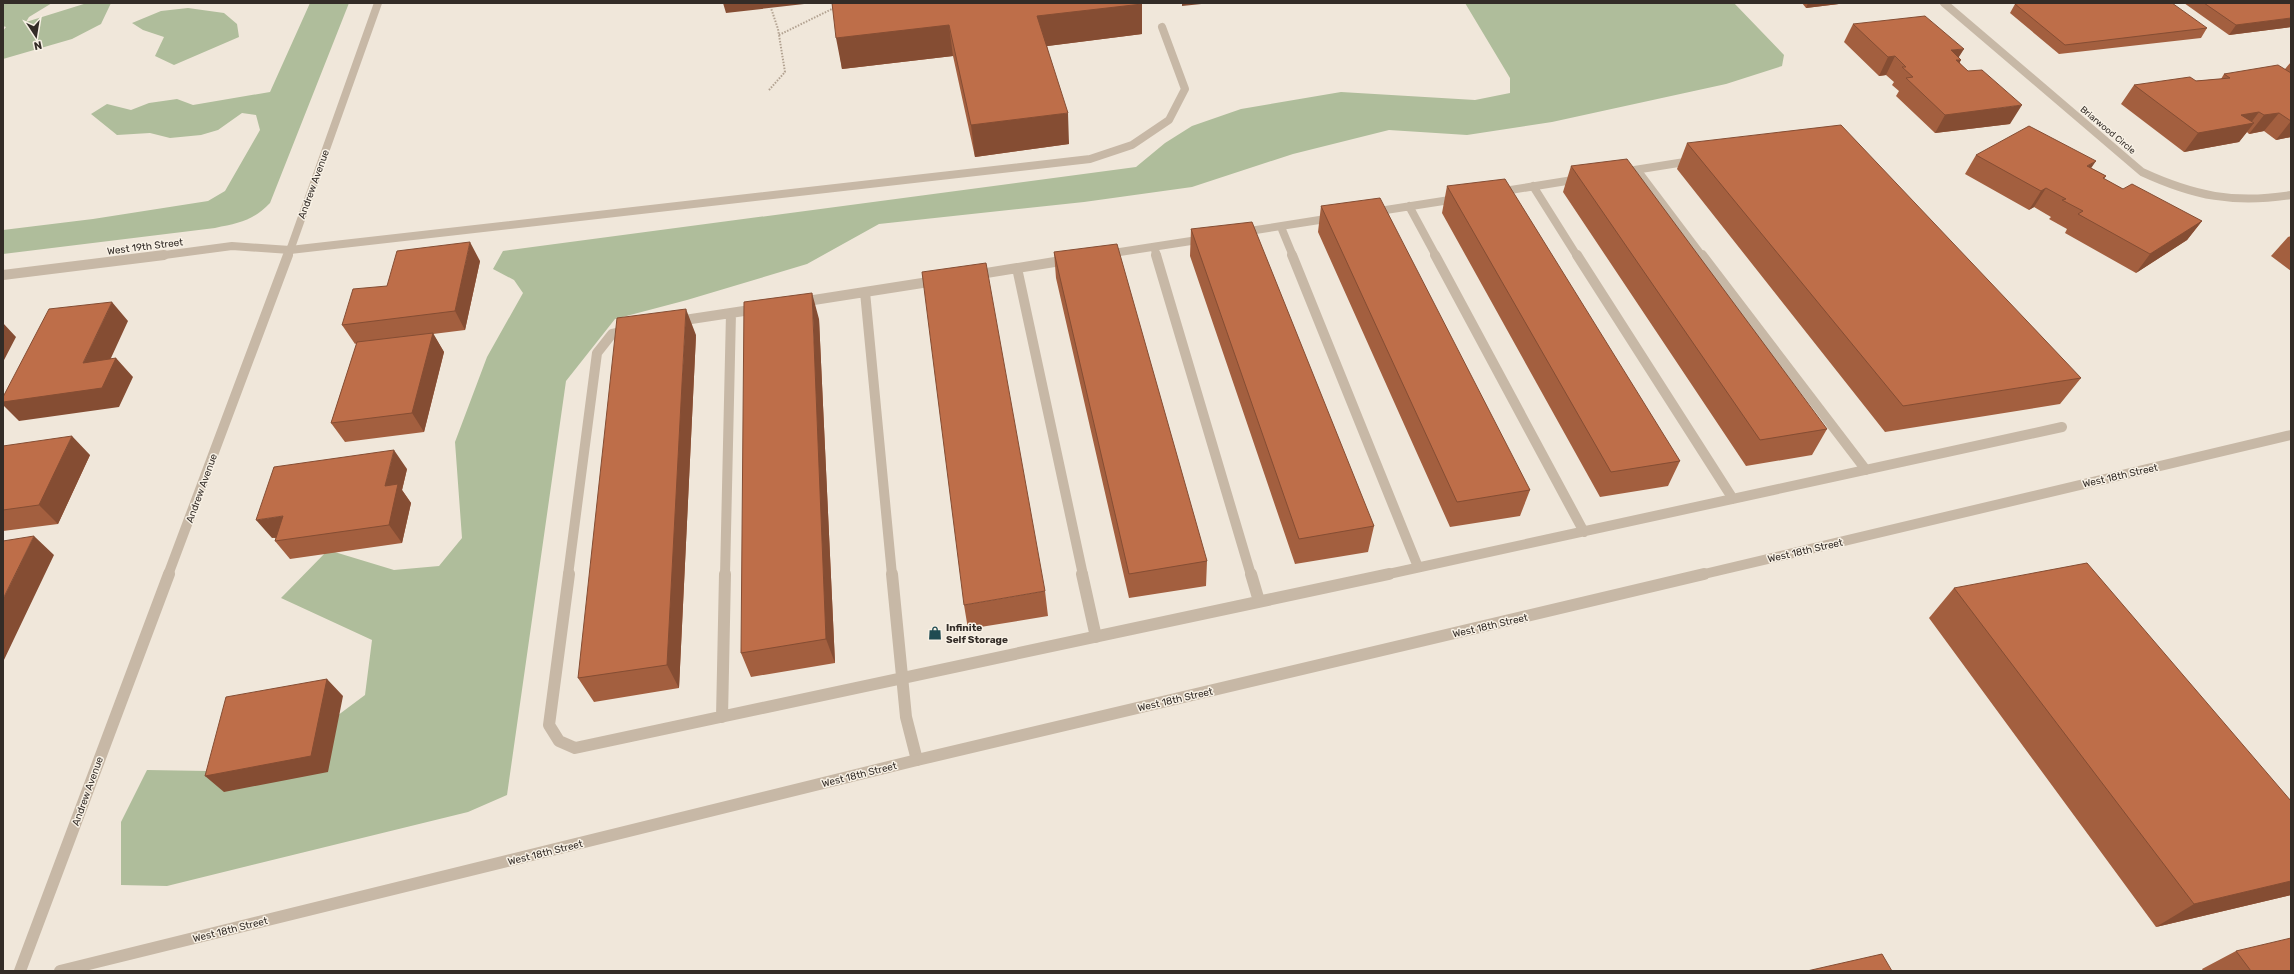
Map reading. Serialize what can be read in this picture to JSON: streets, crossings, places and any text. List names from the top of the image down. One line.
{"streets":{"street":["Briarwood Circle","Andrew Avenue","West 19th Street","West 18th Street"]},"crossings":[["Andrew Avenue","West 19th Street"]],"places":{"shop":["Infinite Self Storage"]},"north":"bottom"}
